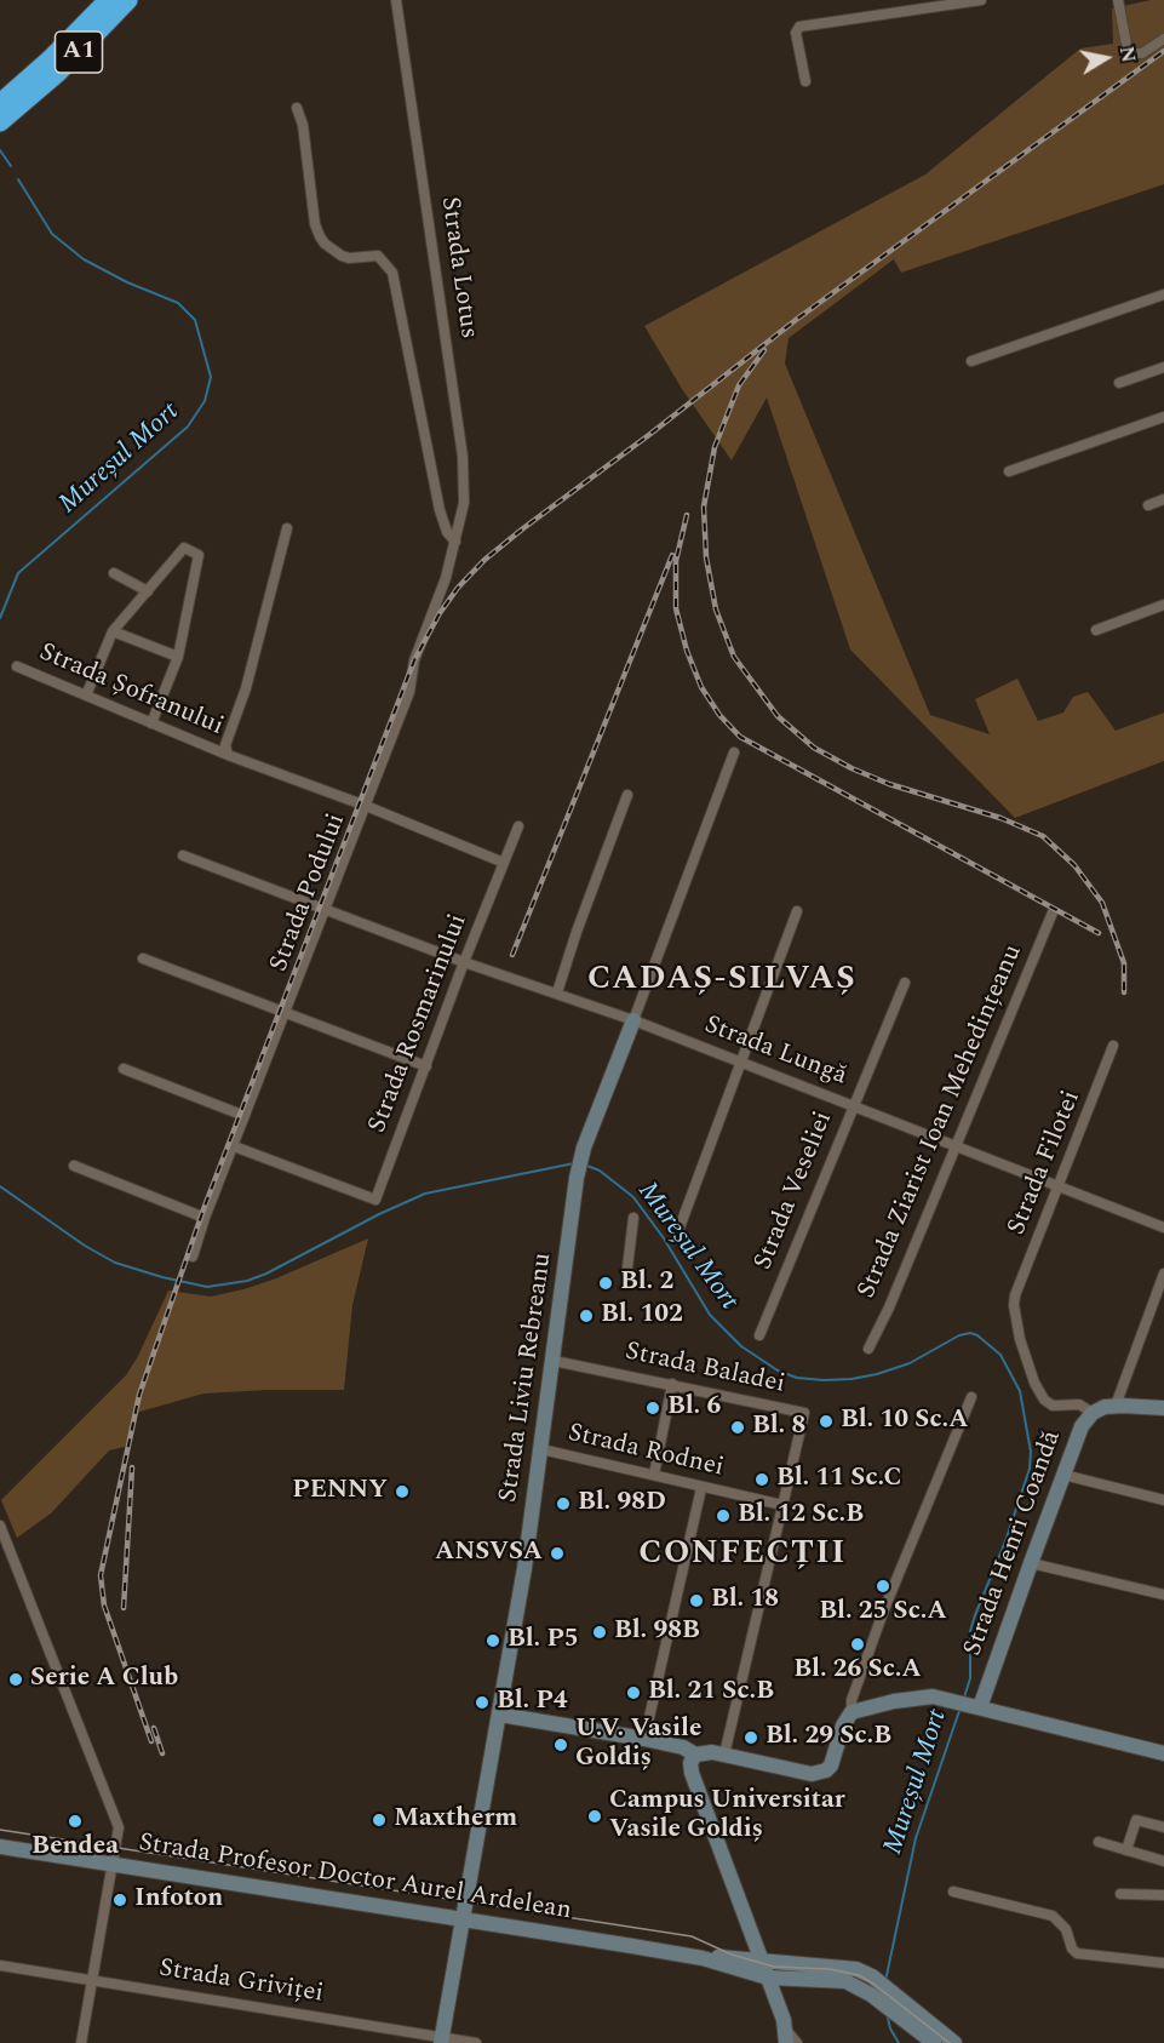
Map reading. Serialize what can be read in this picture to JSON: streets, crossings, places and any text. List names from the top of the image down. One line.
{"streets":{"highway":["A1"],"street":["Strada Lotus","Strada Șofranului","Strada Podului","Strada Rosmarinului","Strada Lungă","Strada Ziarist Ioan Mehedințeanu","Strada Filotei","Strada Veseliei","Strada Baladei","Strada Liviu Rebreanu","Strada Rodnei","Strada Henri Coandă","Strada Profesor Doctor Aurel Ardelean","Strada Griviței"]},"crossings":[["Strada Lotus","Strada Podului"],["Strada Podului","Strada Rosmarinului"],["Strada Podului","Strada Lungă"],["Strada Rosmarinului","Strada Lungă"],["Strada Lungă","Strada Ziarist Ioan Mehedințeanu"],["Strada Lungă","Strada Filotei"],["Strada Lungă","Strada Veseliei"],["Strada Lungă","Strada Liviu Rebreanu"],["Strada Filotei","Strada Henri Coandă"],["Strada Baladei","Strada Liviu Rebreanu"],["Strada Baladei","Strada Rodnei"],["Strada Liviu Rebreanu","Strada Rodnei"],["Strada Liviu Rebreanu","Strada Profesor Doctor Aurel Ardelean"],["Strada Liviu Rebreanu","Strada Griviței"]],"districts":["CADAȘ-SILVAȘ","CONFECȚII"],"water":["Mureșul Mort"],"places":["Bl. 2","Bl. 102","Bl. 6","Bl. 10 Sc.A","Bl. 8","Bl. 11 Sc.C","PENNY","Bl. 98D","Bl. 12 Sc.B","ANSVSA","Bl. 25 Sc.A","Bl. 18","Bl. 98B","Bl. P5","Bl. 26 Sc.A","Serie A Club","Bl. 21 Sc.B","Bl. P4","Bl. 29 Sc.B","U.V. Vasile Goldiș","Campus Universitar Vasile Goldiș","Maxtherm","Bendea","Infoton"],"north":"right"}
